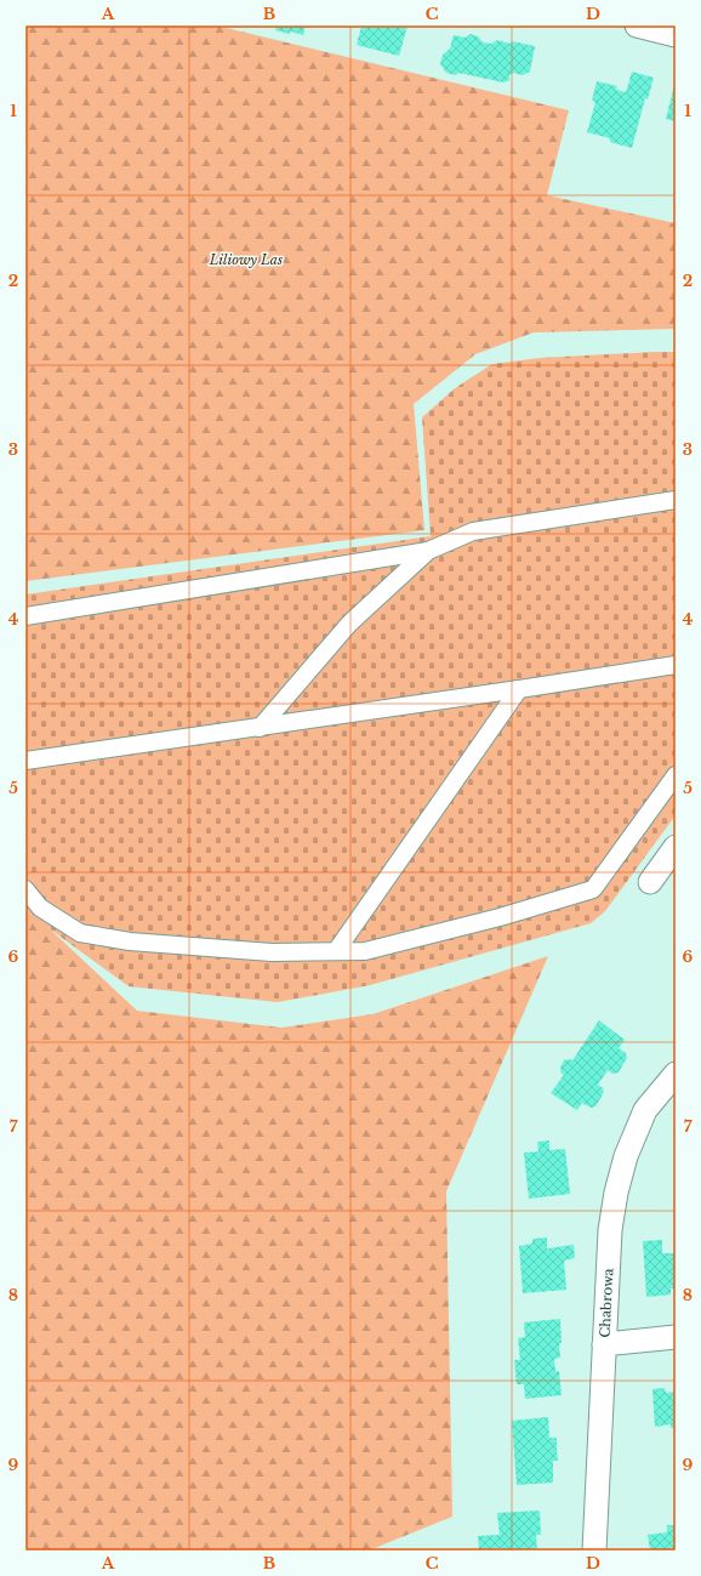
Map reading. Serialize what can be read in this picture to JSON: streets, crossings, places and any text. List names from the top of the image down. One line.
{"streets":{"street":["Chabrowa"]},"parks":["Liliowy Las"],"grid":{"columns":["A","B","C","D"],"rows":["1","2","3","4","5","6","7","8","9"]}}
